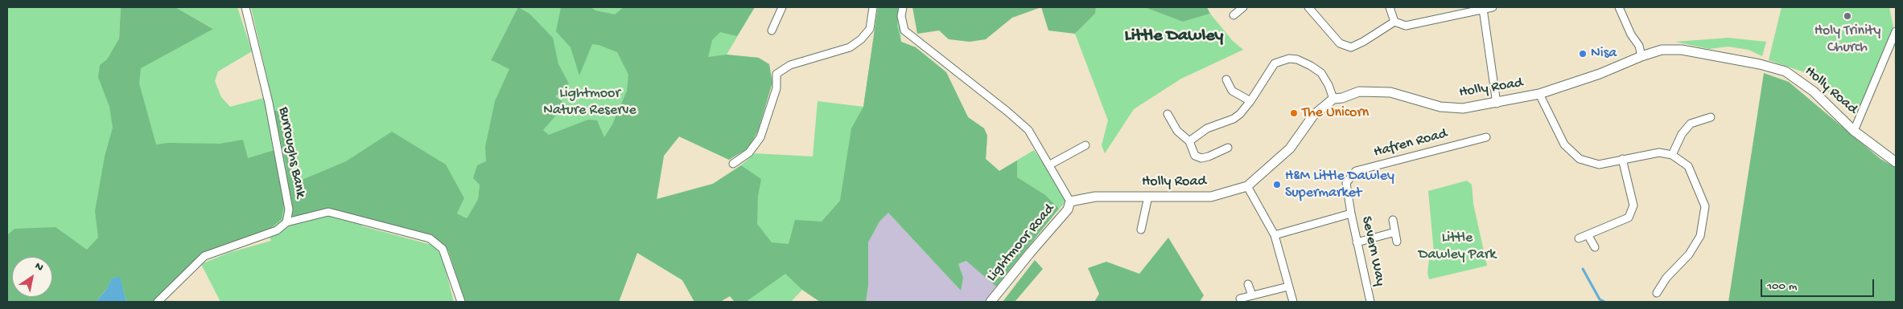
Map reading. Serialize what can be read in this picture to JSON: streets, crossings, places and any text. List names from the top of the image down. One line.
{"streets":{"street":["Holly Road","Hafren Road","Burroughs Bank","Lightmoor Road","Severn Way"]},"crossings":[["Holly Road","Lightmoor Road"],["Hafren Road","Severn Way"]],"districts":["Little Dawley"],"parks":["Lightmoor Nature Reserve","Little Dawley Park"],"places":["Holy Trinity Church","Nisa","The Unicorn","H&M Little Dawley Supermarket"],"scale_bar":"100 m","north":"top right"}
